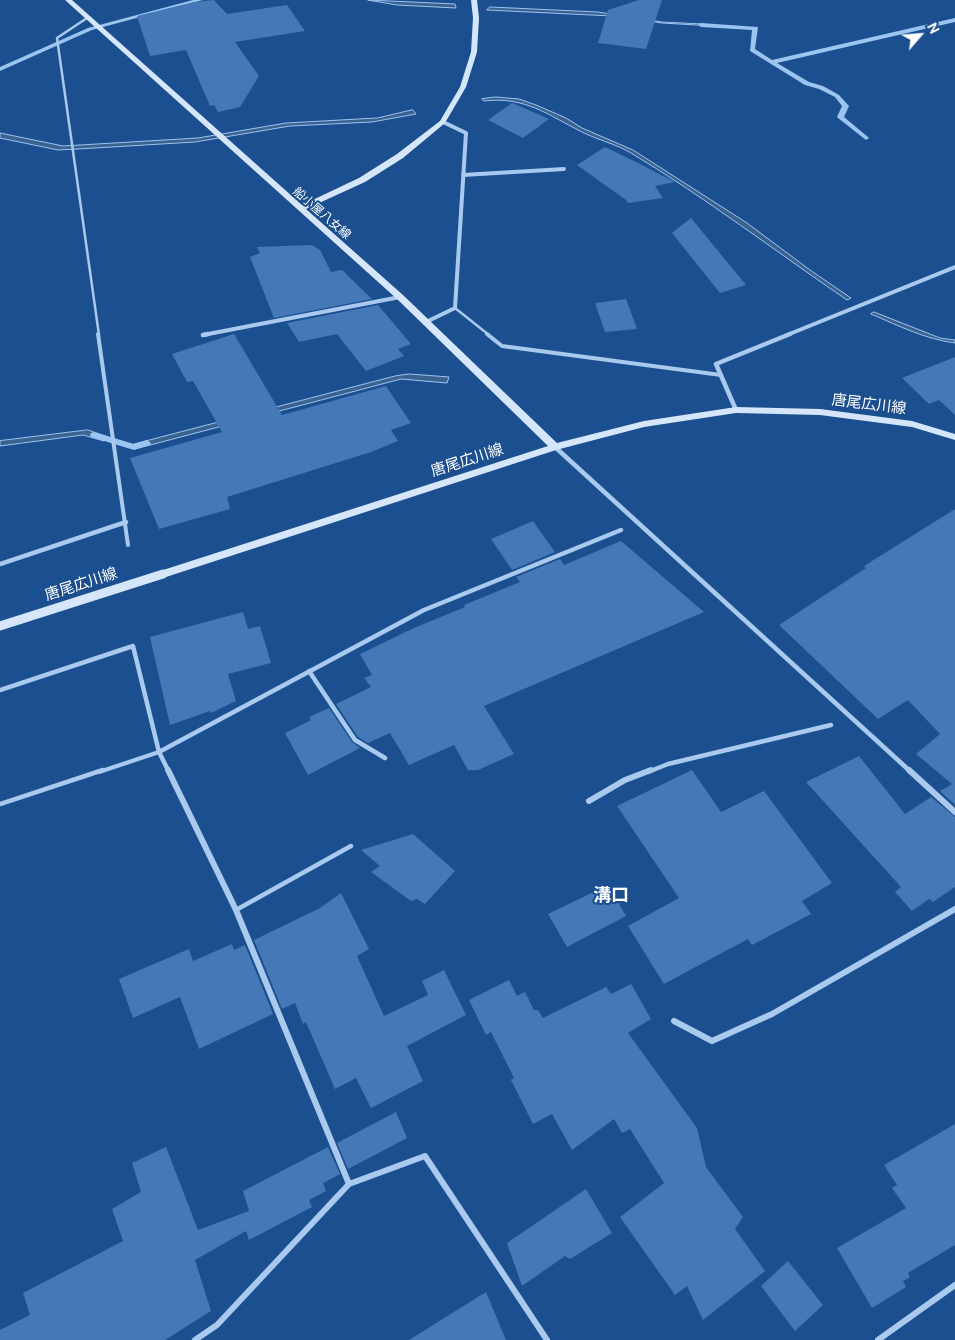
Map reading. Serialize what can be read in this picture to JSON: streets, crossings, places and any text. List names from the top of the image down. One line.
{"streets":{"main road":["船小屋八女線","唐尾広川線"]},"crossings":[["船小屋八女線","唐尾広川線"]],"districts":["溝口"],"north":"top right"}
